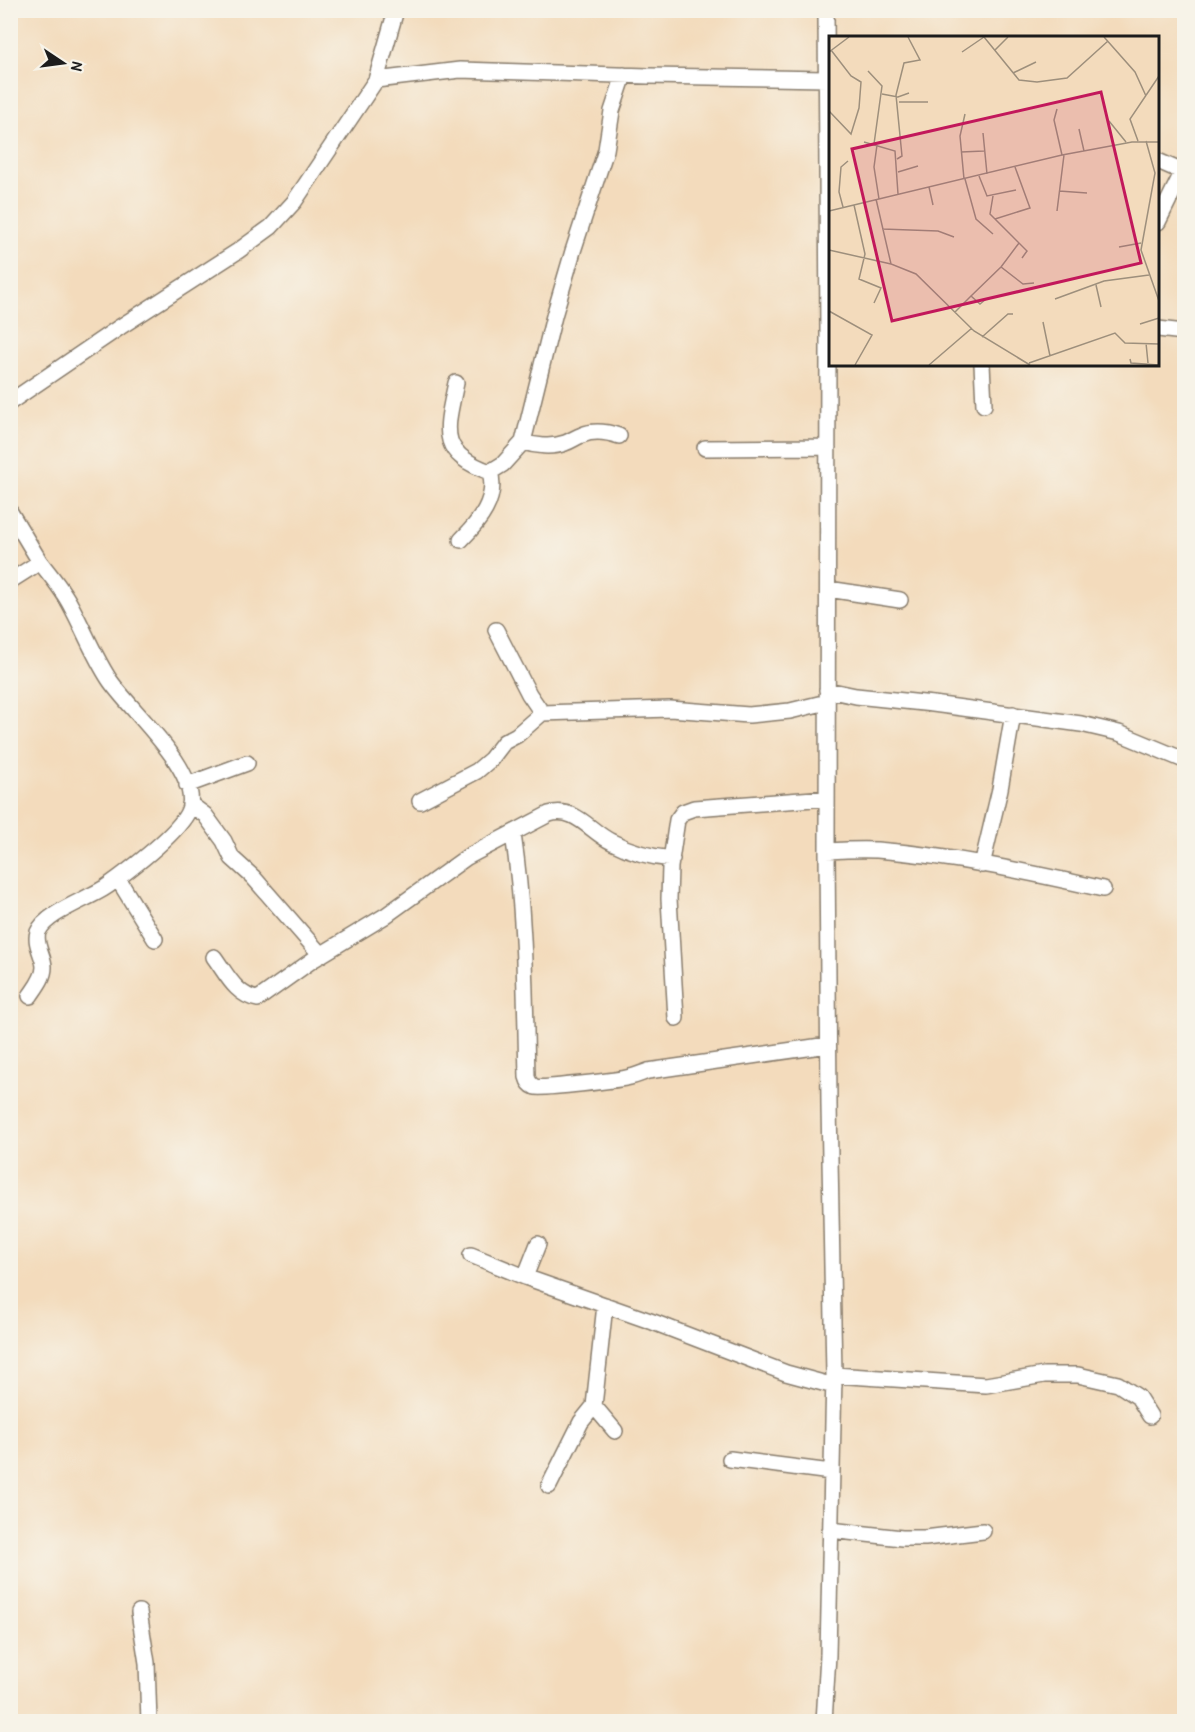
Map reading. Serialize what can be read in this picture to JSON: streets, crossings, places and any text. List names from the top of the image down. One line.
{"north":"right"}
